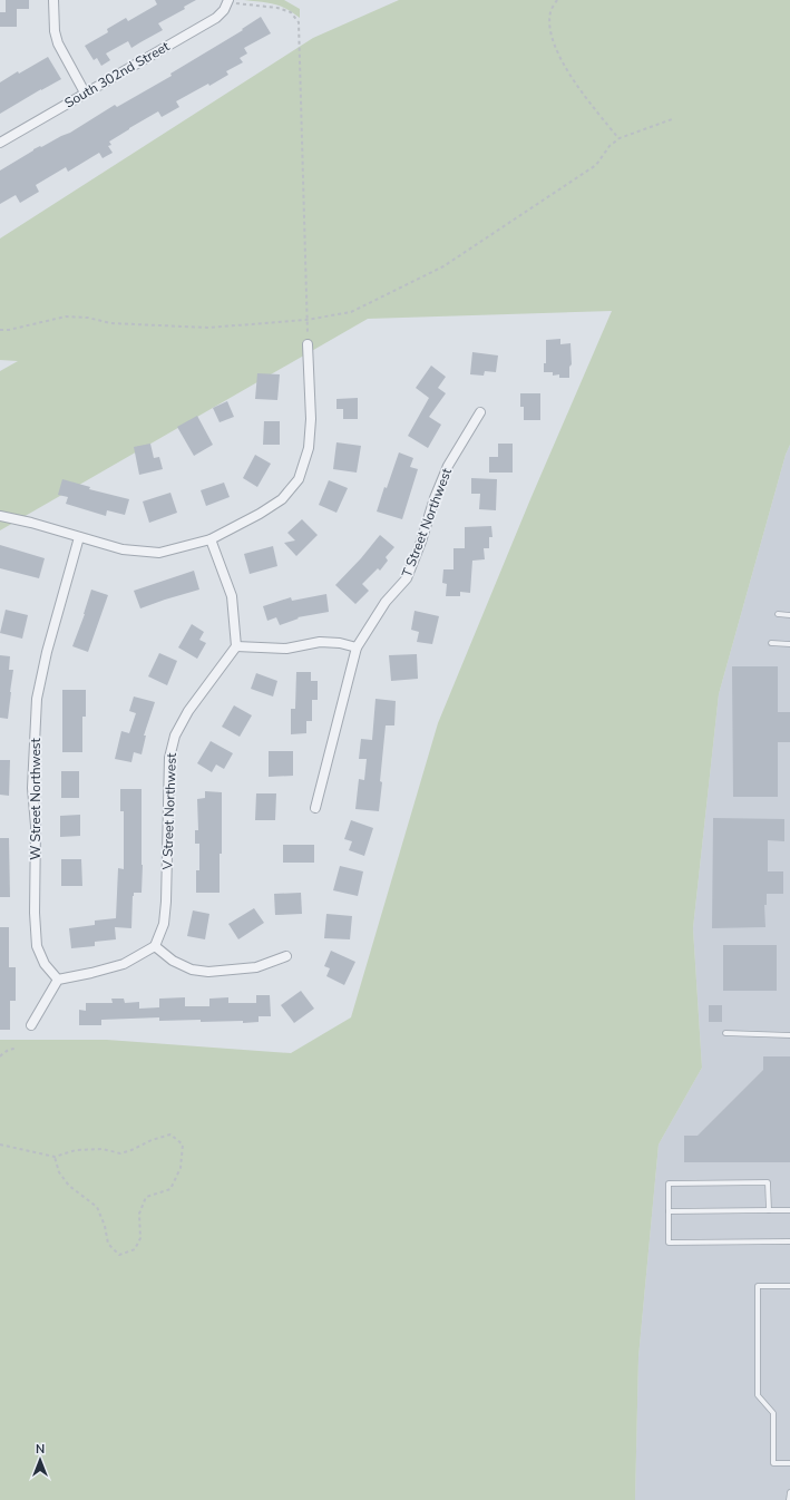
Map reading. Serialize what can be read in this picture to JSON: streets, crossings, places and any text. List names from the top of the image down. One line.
{"streets":{"street":["South 302nd Street","T Street Northwest","W Street Northwest","V Street Northwest"]},"north":"top"}
